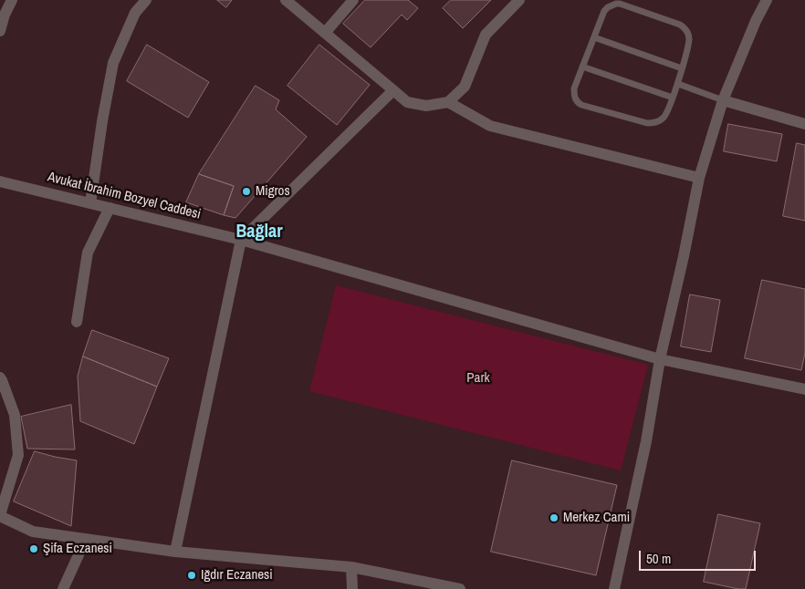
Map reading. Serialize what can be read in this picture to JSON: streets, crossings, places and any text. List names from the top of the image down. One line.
{"streets":{"street":["Avukat İbrahim Bozyel Caddesi"]},"districts":["Bağlar"],"parks":["Park"],"places":["Migros","Merkez Cami","Şifa Eczanesi","Iğdır Eczanesi"],"scale_bar":"50 m"}
